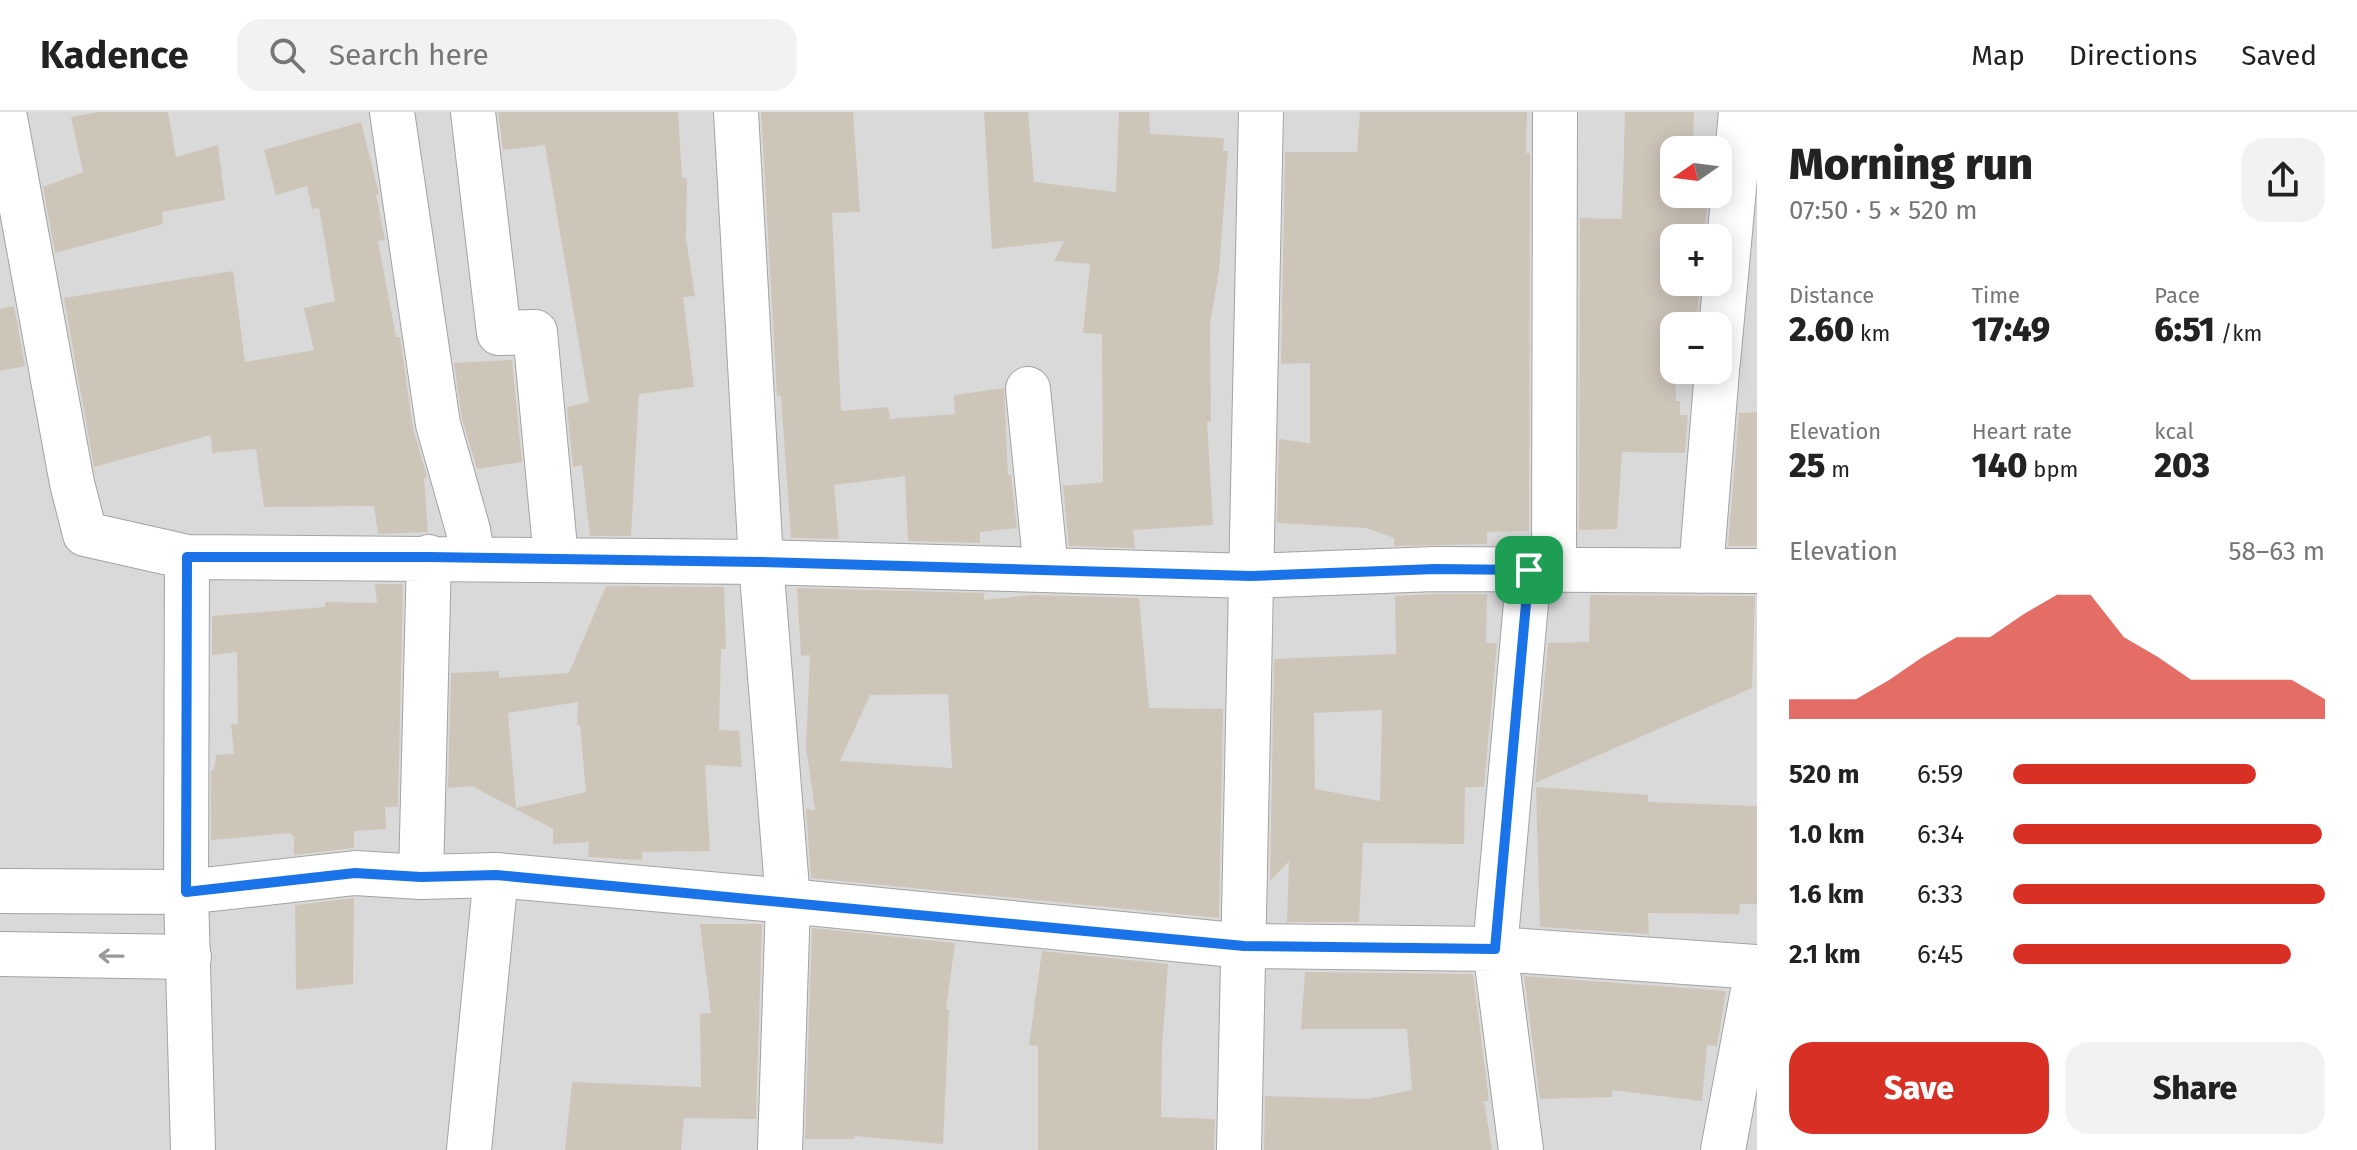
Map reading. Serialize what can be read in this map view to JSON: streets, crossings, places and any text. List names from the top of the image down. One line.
{"north":"left","page":{"header":"Kadence","search":"Search here","nav":["Map","Directions","Saved"],"heading":["Morning run","07:50 · 5 × 520 m"],"map_buttons":["+","−"],"stats":[["Distance","2.60 km"],["Time","17:49"],["Pace","6:51 /km"],["Elevation","25 m"],["Heart rate","140 bpm"],["kcal","203"]],"chart":["Elevation","58–63 m"],"list":[{"name":"520 m","note":"6:59"},{"name":"1.0 km","note":"6:34"},{"name":"1.6 km","note":"6:33"},{"name":"2.1 km","note":"6:45"}],"buttons":["Save","Share"]}}
